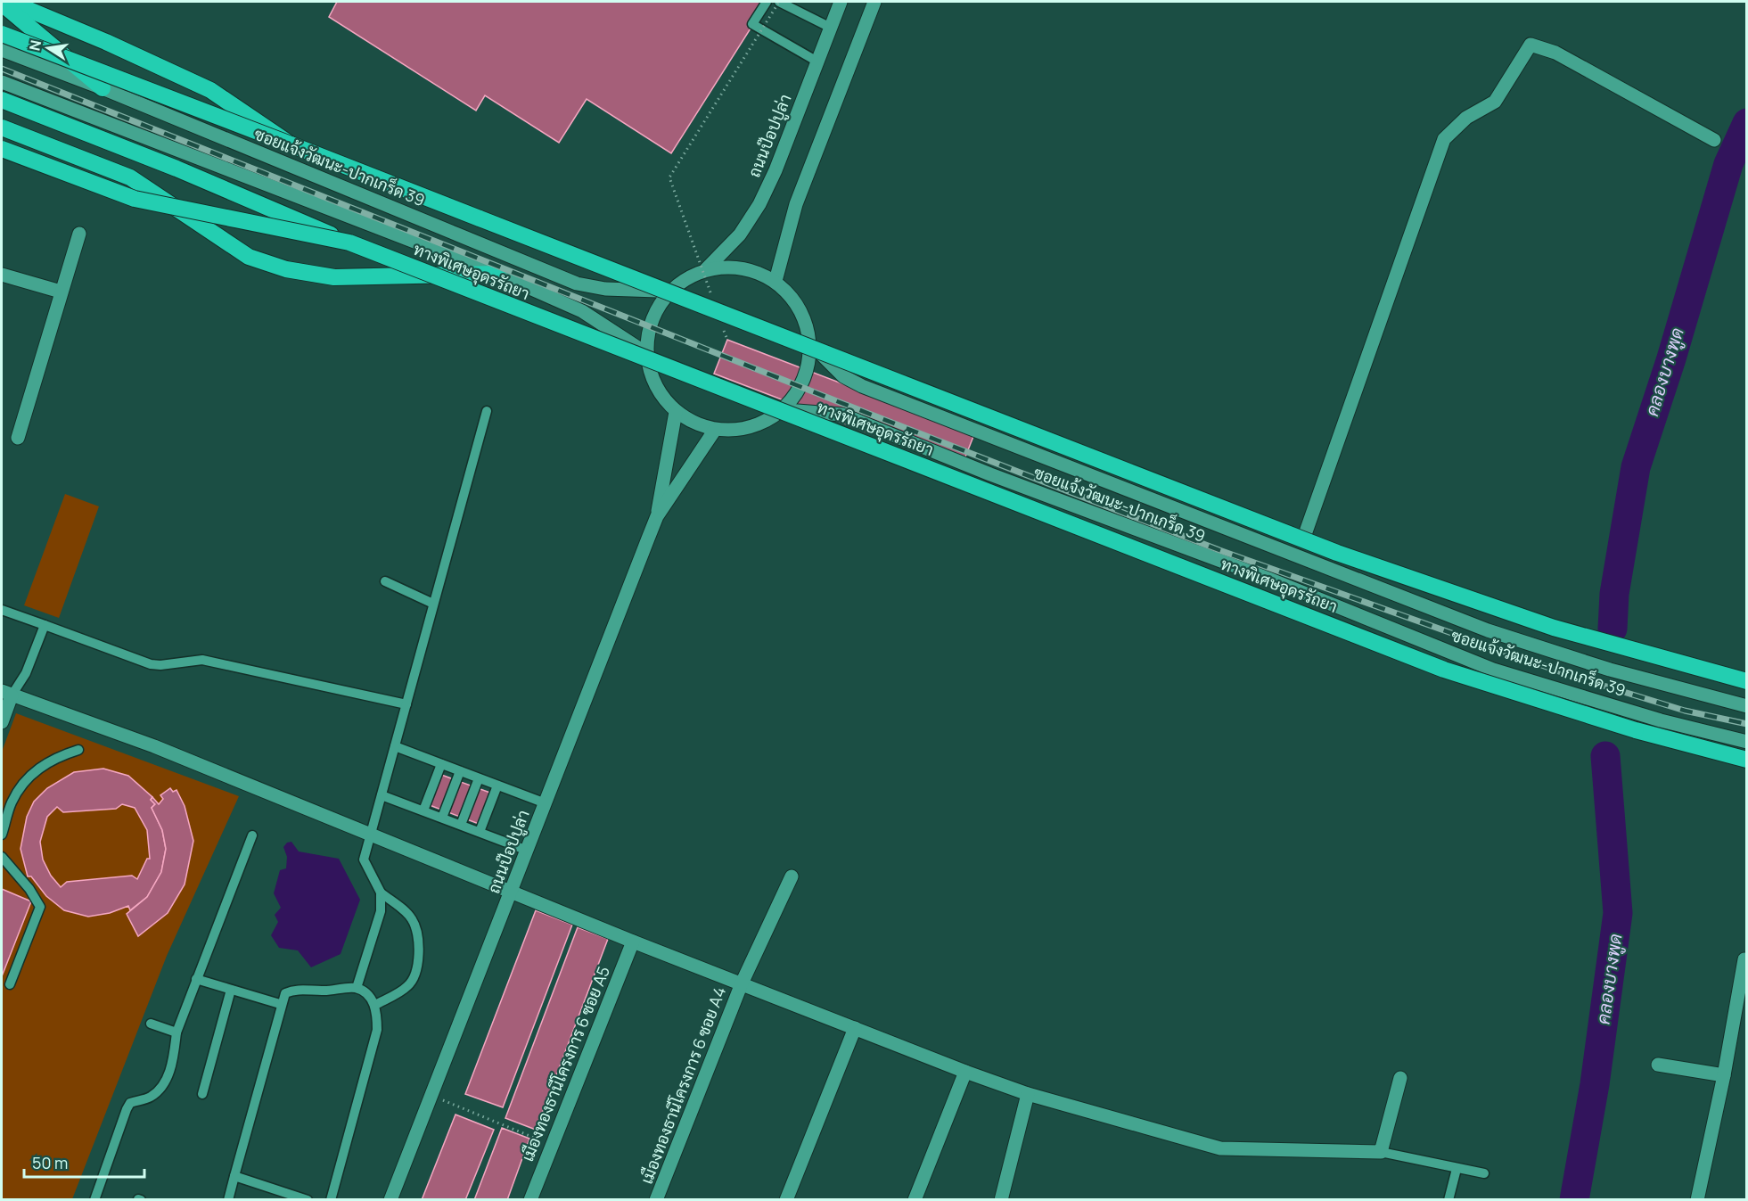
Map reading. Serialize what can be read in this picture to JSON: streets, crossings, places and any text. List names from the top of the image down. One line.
{"streets":{"highway":["ทางพิเศษอุดรรัถยา"],"street":["ถนนป๊อปปูล่า","ซอยแจ้งวัฒนะ-ปากเกร็ด 39","เมืองทองธานีโครงการ 6 ซอย A5","เมืองทองธานีโครงการ 6 ซอย A4"]},"crossings":[["ถนนป๊อปปูล่า","ซอยแจ้งวัฒนะ-ปากเกร็ด 39"]],"water":["คลองบางพูด"],"scale_bar":"50 m","north":"left"}
